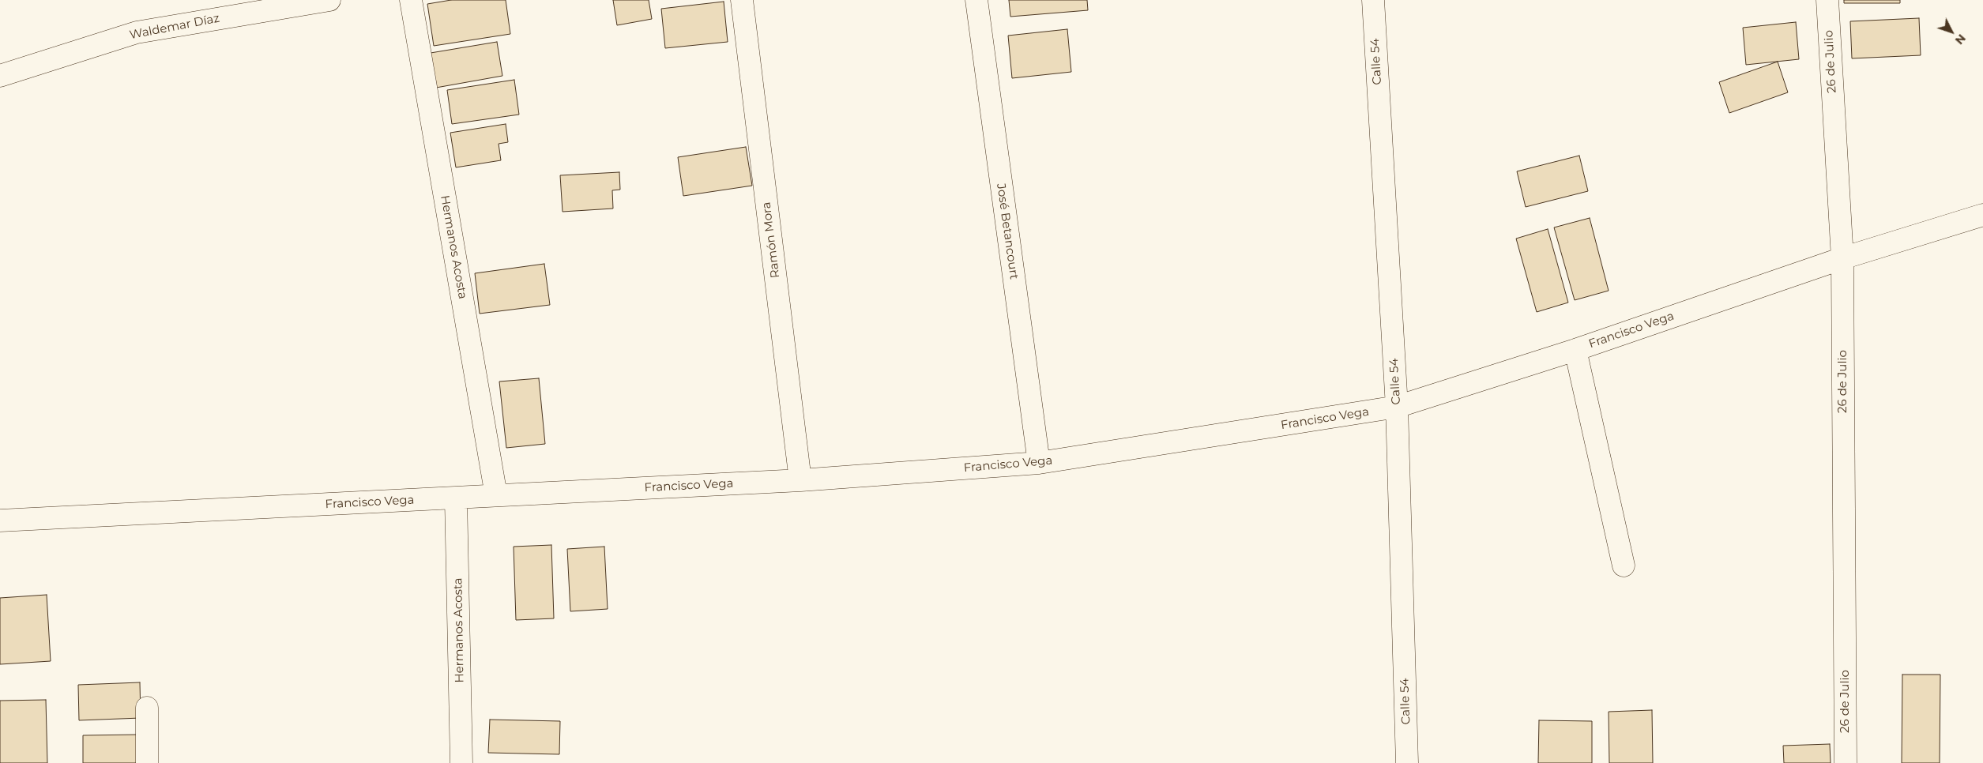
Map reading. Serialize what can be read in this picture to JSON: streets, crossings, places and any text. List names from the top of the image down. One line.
{"streets":{"street":["Waldemar Díaz","Calle 54","26 de Julio","José Betancourt","Ramón Mora","Hermanos Acosta","Francisco Vega"]},"crossings":[["Calle 54","Francisco Vega"],["26 de Julio","Francisco Vega"],["José Betancourt","Francisco Vega"],["Ramón Mora","Francisco Vega"],["Hermanos Acosta","Francisco Vega"]],"north":"bottom right"}
